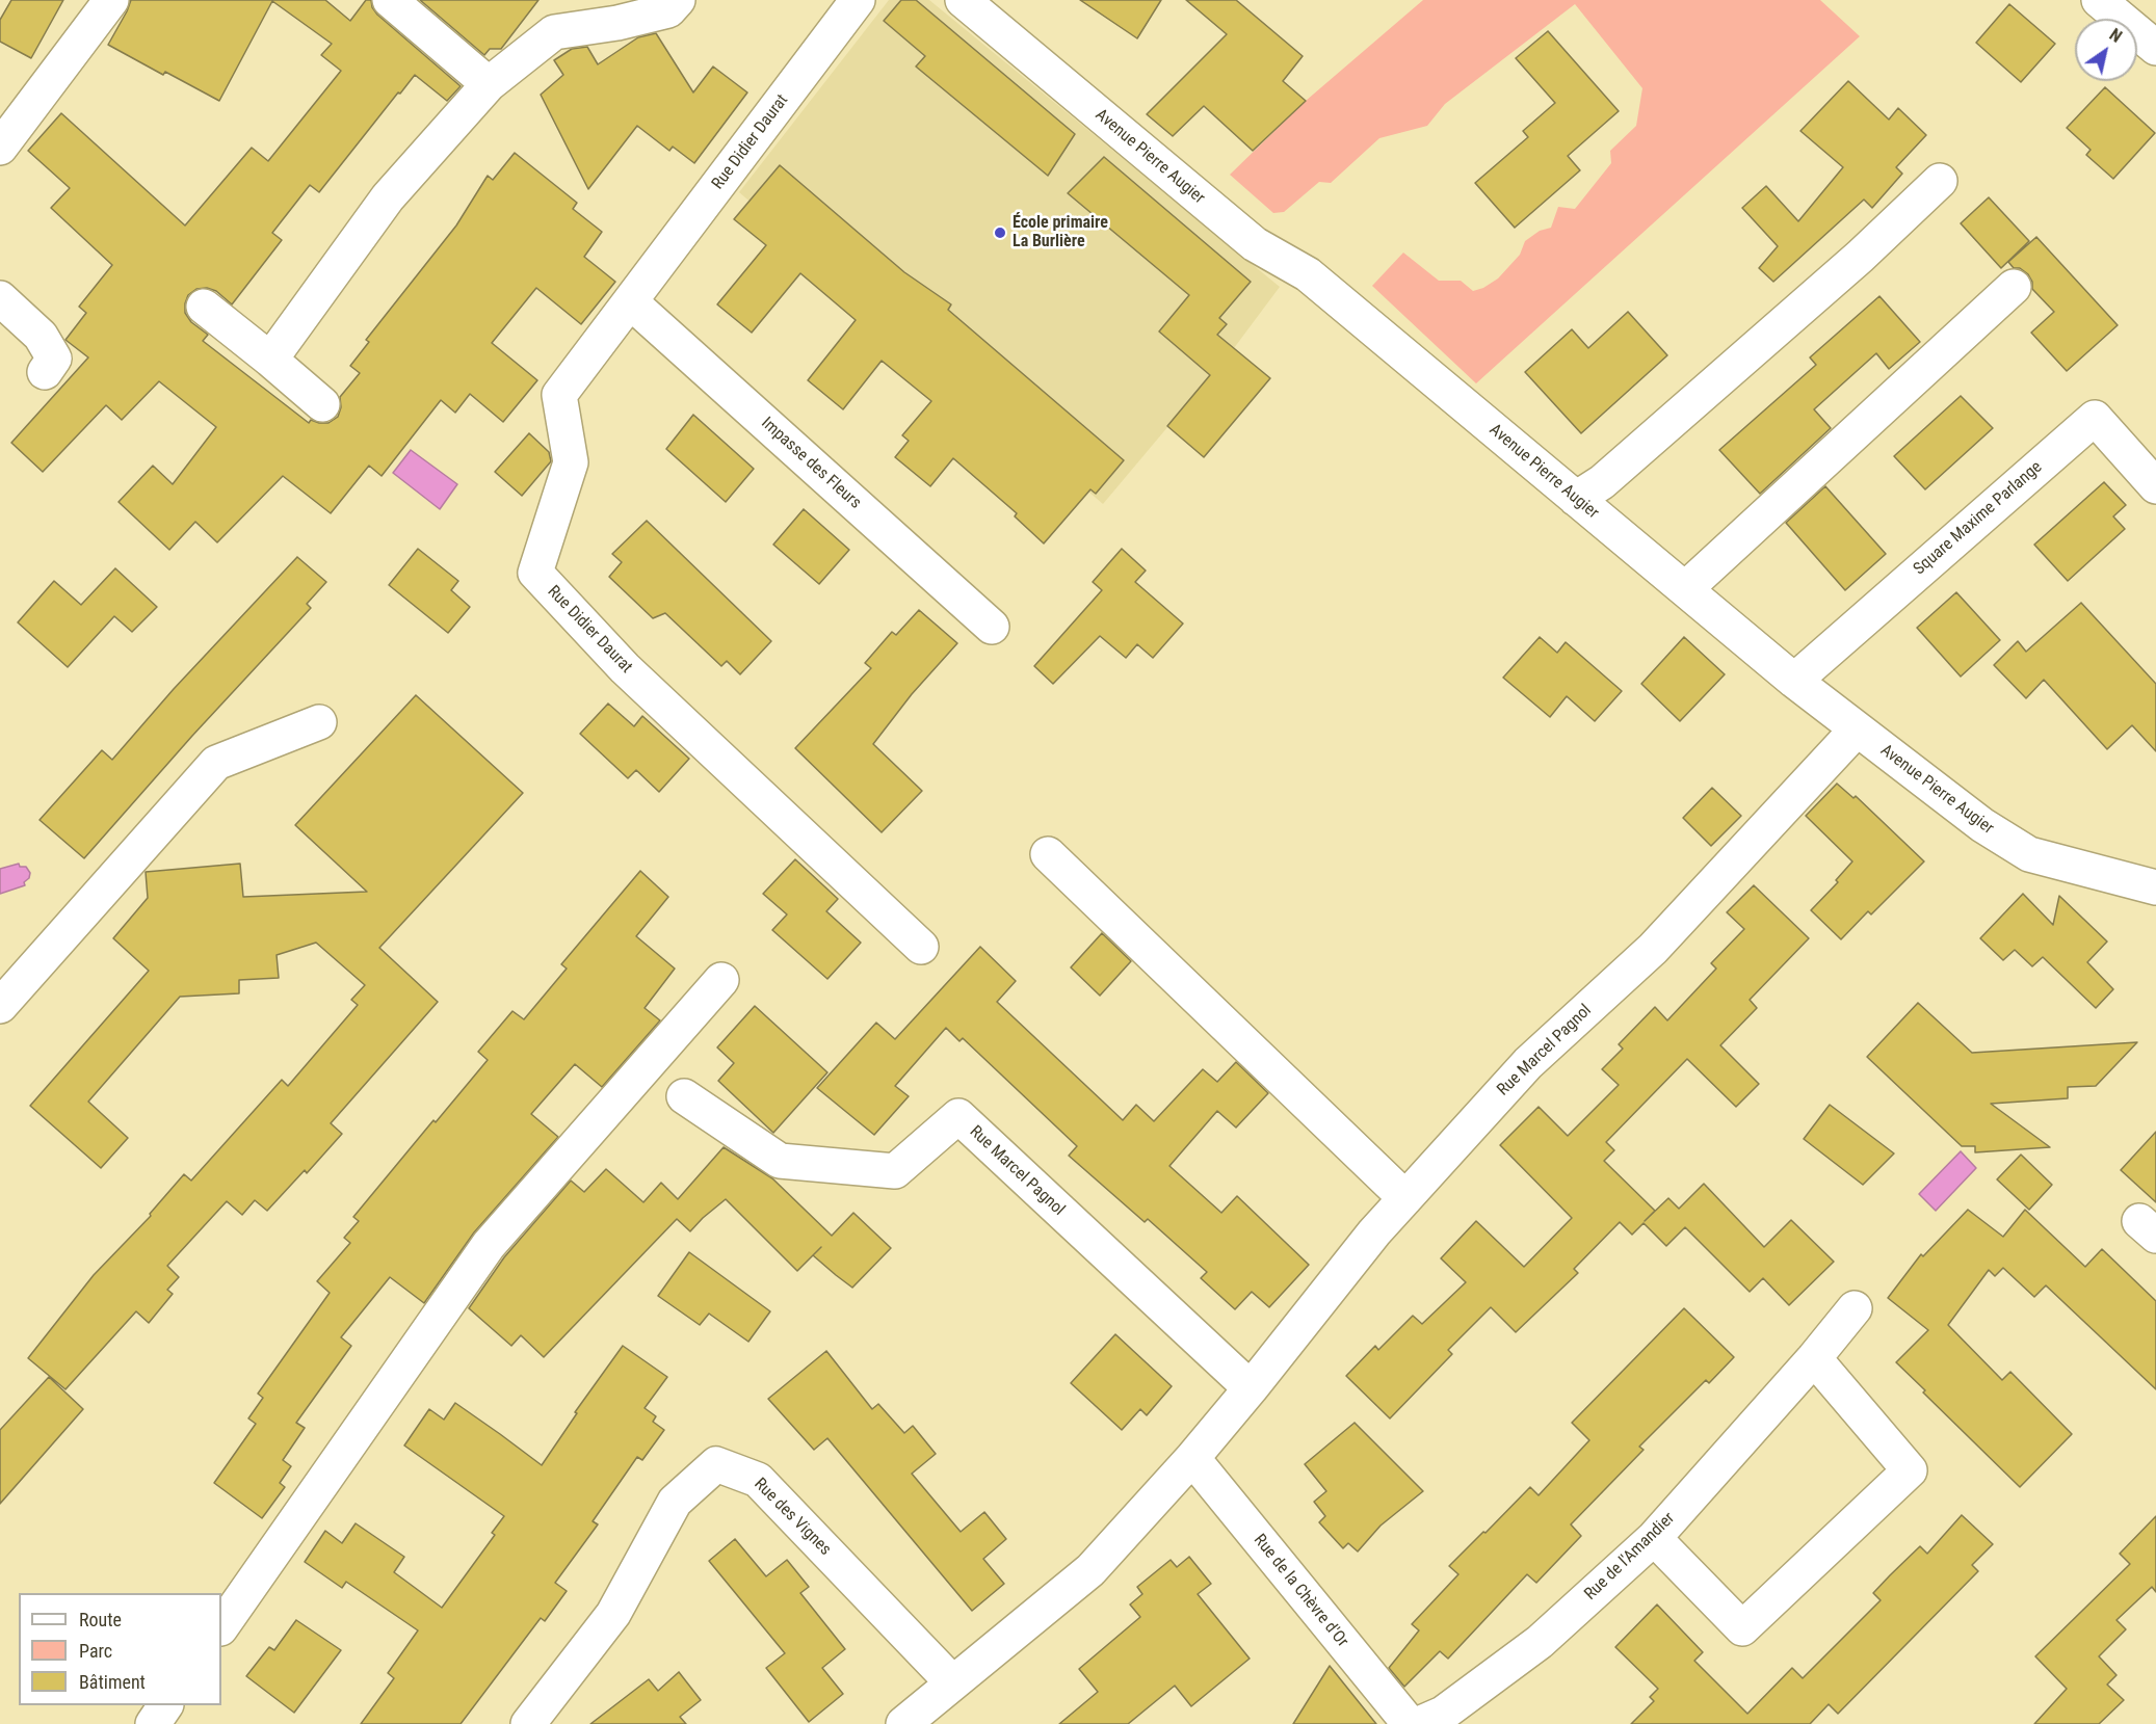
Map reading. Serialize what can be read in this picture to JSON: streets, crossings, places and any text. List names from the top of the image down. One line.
{"streets":{"street":["Rue Didier Daurat","Avenue Pierre Augier","Impasse des Fleurs","Square Maxime Parlange","Rue Marcel Pagnol","Rue des Vignes","Rue de l'Amandier","Rue de la Chèvre d'Or"]},"crossings":[["Rue Didier Daurat","Impasse des Fleurs"],["Avenue Pierre Augier","Square Maxime Parlange"],["Avenue Pierre Augier","Rue Marcel Pagnol"],["Rue Marcel Pagnol","Rue des Vignes"],["Rue Marcel Pagnol","Rue de la Chèvre d'Or"]],"places":["École primaire La Burlière"],"legend":["Route","Parc","Bâtiment"],"north":"top right"}
